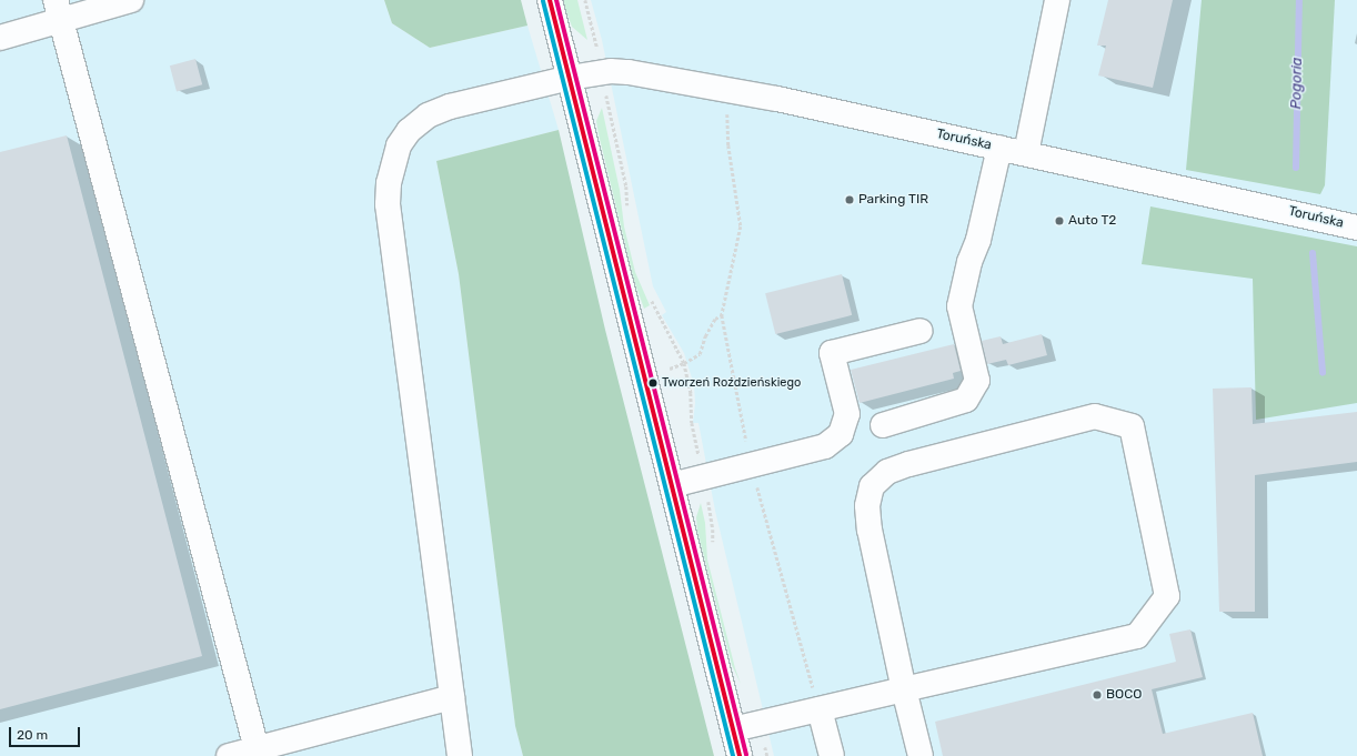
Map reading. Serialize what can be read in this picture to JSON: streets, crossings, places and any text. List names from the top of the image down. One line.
{"streets":{"street":["Toruńska"]},"water":["Pogoria"],"places":["Parking TIR","Auto T2","Tworzeń Roździeńskiego","BOCO"],"scale_bar":"20 m"}
